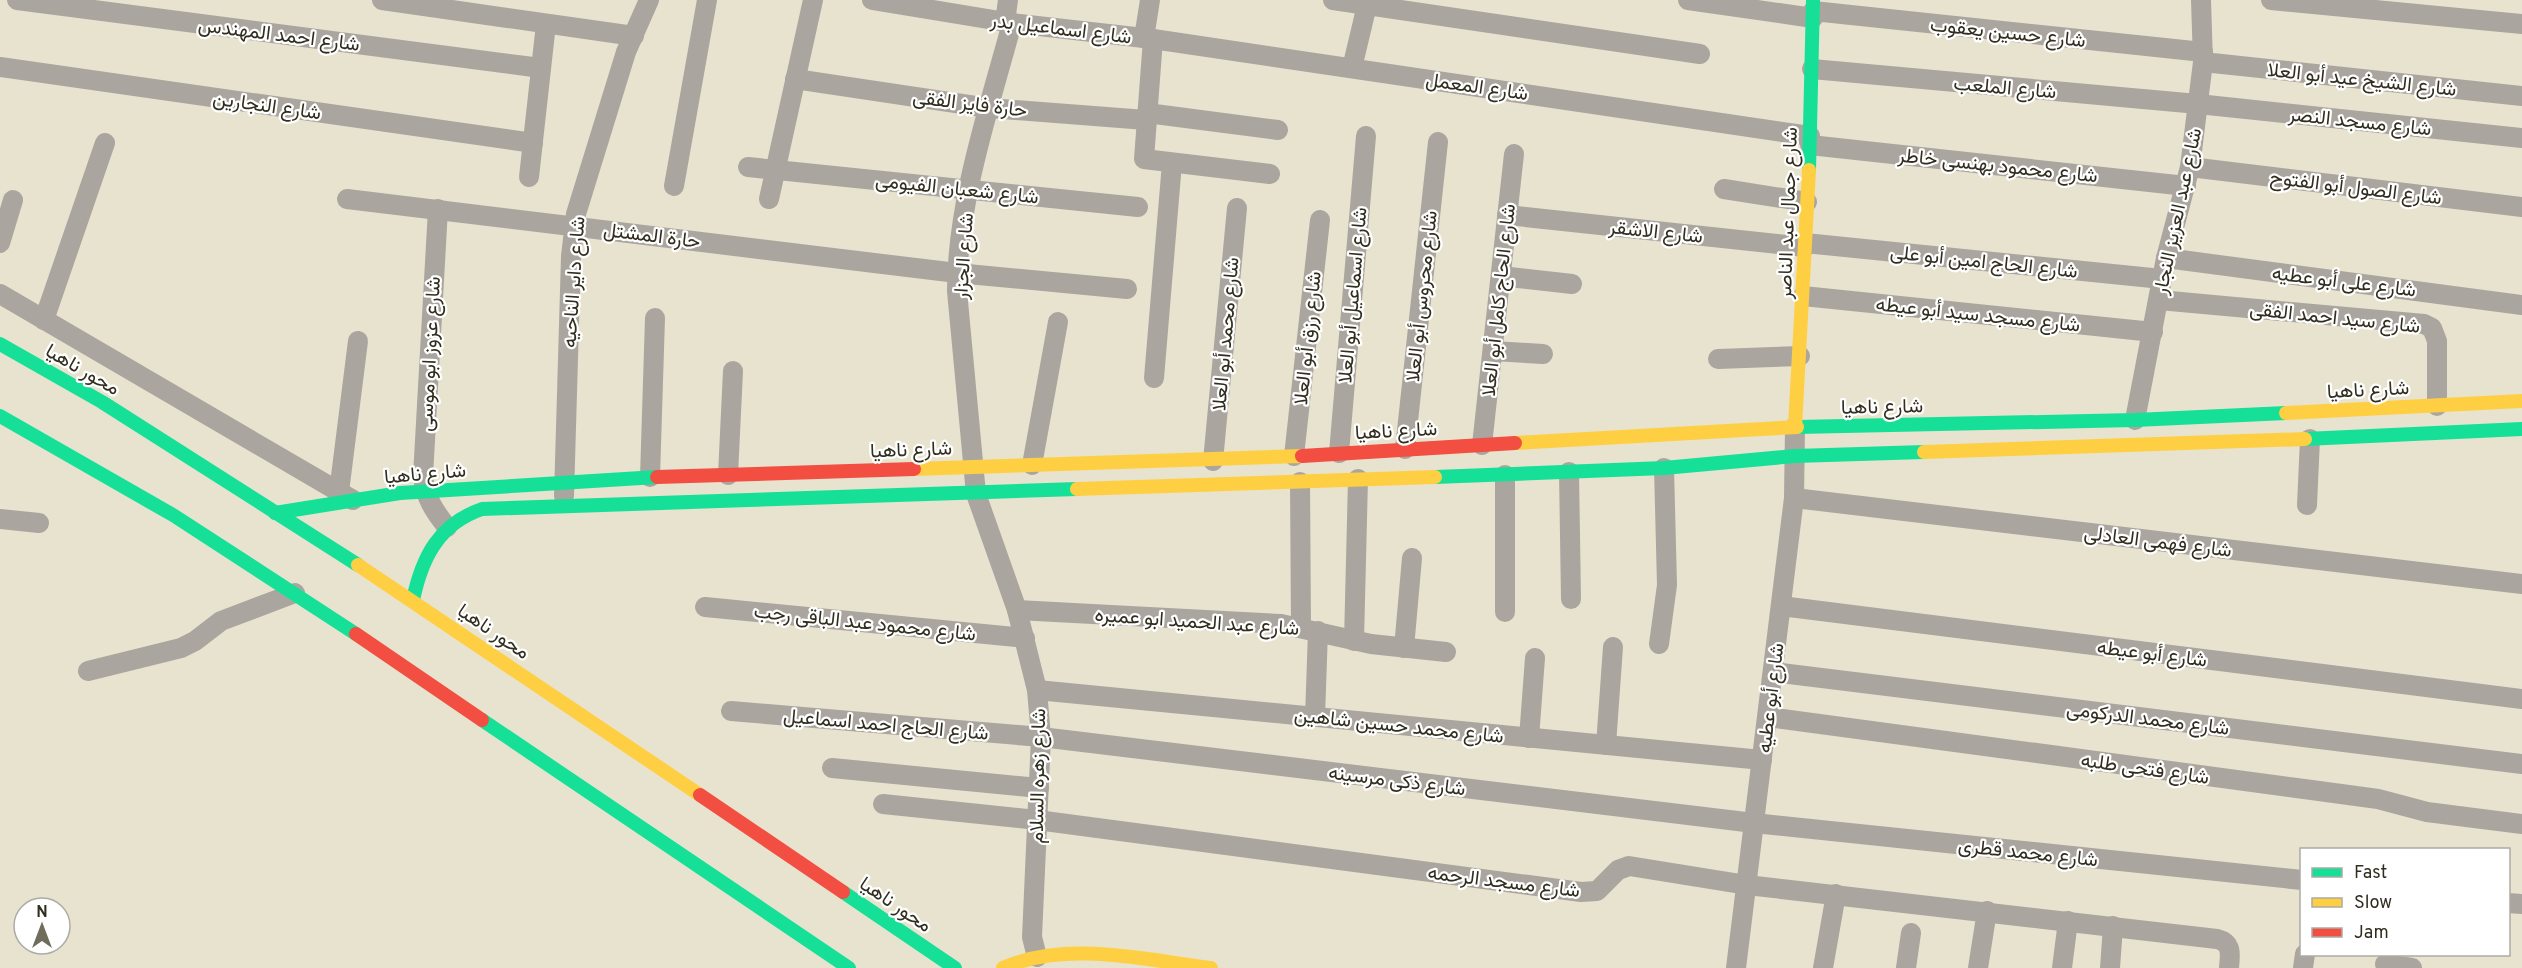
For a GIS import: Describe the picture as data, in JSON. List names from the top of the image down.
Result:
{
  "streets": {
    "main road": ["شارع جمال عبد الناصر", "محور ناهيا", "شارع ناهيا"],
    "street": [
      "شارع اسماعيل بدر",
      "شارع حسين يعقوب",
      "شارع احمد المهندس",
      "شارع الشيخ عيد أبو العلا",
      "شارع المعمل",
      "شارع الملعب",
      "حارة فايز الفقى",
      "شارع النجارين",
      "شارع مسجد النصر",
      "شارع محمود بهنسى خاطر",
      "شارع الصول أبو الفتوح",
      "شارع شعبان الفيومى",
      "شارع عبد العزيز النجار",
      "شارع الاشقر",
      "حارة المشتل",
      "شارع الجزار",
      "شارع الحاج امين أبو على",
      "شارع على أبو عطيه",
      "شارع داير الناحيه",
      "شارع اسماعيل أبو العلا",
      "شارع محروس أبو العلا",
      "شارع الحاج كامل أبو العلا",
      "شارع مسجد سيد أبو عيطه",
      "شارع سيد احمد الفقى",
      "شارع محمد أبو العلا",
      "شارع رزق أبو العلا",
      "شارع عزوز ابو موسى",
      "شارع فهمى العادلى",
      "شارع عبد الحميد ابو عميره",
      "شارع محمود عبد الباقى رجب",
      "شارع أبو عيطه",
      "شارع أبو عطيه",
      "شارع محمد الدركومى",
      "شارع الحاج احمد اسماعيل",
      "شارع محمد حسين شاهين",
      "شارع فتحى طلبه",
      "شارع زهره السلام",
      "شارع ذكى مرسينه",
      "شارع محمد قطرى",
      "شارع مسجد الرحمه"
    ]
  },
  "crossings": [
    ["شارع اسماعيل بدر", "شارع المعمل"],
    ["شارع اسماعيل بدر", "شارع الجزار"],
    ["شارع حسين يعقوب", "شارع الشيخ عيد أبو العلا"],
    ["شارع حسين يعقوب", "شارع عبد العزيز النجار"],
    ["شارع حسين يعقوب", "شارع جمال عبد الناصر"],
    ["شارع الشيخ عيد أبو العلا", "شارع عبد العزيز النجار"],
    ["شارع المعمل", "شارع محمود بهنسى خاطر"],
    ["شارع المعمل", "شارع جمال عبد الناصر"],
    ["شارع الملعب", "شارع مسجد النصر"],
    ["شارع الملعب", "شارع عبد العزيز النجار"],
    ["شارع الملعب", "شارع جمال عبد الناصر"],
    ["حارة فايز الفقى", "شارع الجزار"],
    ["شارع مسجد النصر", "شارع عبد العزيز النجار"],
    ["شارع محمود بهنسى خاطر", "شارع الصول أبو الفتوح"],
    ["شارع محمود بهنسى خاطر", "شارع عبد العزيز النجار"],
    ["شارع محمود بهنسى خاطر", "شارع جمال عبد الناصر"],
    ["شارع الصول أبو الفتوح", "شارع عبد العزيز النجار"],
    ["شارع شعبان الفيومى", "شارع الجزار"],
    ["شارع عبد العزيز النجار", "شارع الحاج امين أبو على"],
    ["شارع عبد العزيز النجار", "شارع على أبو عطيه"],
    ["شارع عبد العزيز النجار", "شارع مسجد سيد أبو عيطه"],
    ["شارع عبد العزيز النجار", "شارع سيد احمد الفقى"],
    ["شارع عبد العزيز النجار", "شارع ناهيا"],
    ["شارع جمال عبد الناصر", "شارع الاشقر"],
    ["شارع جمال عبد الناصر", "شارع الحاج امين أبو على"],
    ["شارع جمال عبد الناصر", "شارع مسجد سيد أبو عيطه"],
    ["شارع جمال عبد الناصر", "شارع ناهيا"],
    ["شارع جمال عبد الناصر", "شارع أبو عطيه"],
    ["شارع الاشقر", "شارع الحاج امين أبو على"],
    ["شارع الاشقر", "شارع الحاج كامل أبو العلا"],
    ["حارة المشتل", "شارع الجزار"],
    ["حارة المشتل", "شارع داير الناحيه"],
    ["حارة المشتل", "شارع عزوز ابو موسى"],
    ["شارع الجزار", "شارع ناهيا"],
    ["شارع الجزار", "شارع زهره السلام"],
    ["شارع داير الناحيه", "شارع ناهيا"],
    ["شارع اسماعيل أبو العلا", "شارع ناهيا"],
    ["شارع محروس أبو العلا", "شارع ناهيا"],
    ["شارع الحاج كامل أبو العلا", "شارع ناهيا"],
    ["شارع سيد احمد الفقى", "شارع ناهيا"],
    ["شارع محمد أبو العلا", "شارع ناهيا"],
    ["شارع رزق أبو العلا", "شارع ناهيا"],
    ["شارع عزوز ابو موسى", "شارع ناهيا"],
    ["محور ناهيا", "شارع ناهيا"],
    ["شارع ناهيا", "شارع أبو عطيه"],
    ["شارع فهمى العادلى", "شارع أبو عطيه"],
    ["شارع عبد الحميد ابو عميره", "شارع زهره السلام"],
    ["شارع محمود عبد الباقى رجب", "شارع زهره السلام"],
    ["شارع أبو عيطه", "شارع أبو عطيه"],
    ["شارع أبو عطيه", "شارع محمد الدركومى"],
    ["شارع أبو عطيه", "شارع محمد حسين شاهين"],
    ["شارع أبو عطيه", "شارع فتحى طلبه"],
    ["شارع أبو عطيه", "شارع ذكى مرسينه"],
    ["شارع أبو عطيه", "شارع محمد قطرى"],
    ["شارع أبو عطيه", "شارع مسجد الرحمه"],
    ["شارع الحاج احمد اسماعيل", "شارع زهره السلام"],
    ["شارع الحاج احمد اسماعيل", "شارع ذكى مرسينه"],
    ["شارع محمد حسين شاهين", "شارع زهره السلام"],
    ["شارع زهره السلام", "شارع ذكى مرسينه"],
    ["شارع زهره السلام", "شارع مسجد الرحمه"],
    ["شارع ذكى مرسينه", "شارع محمد قطرى"]
  ],
  "legend": ["Fast", "Slow", "Jam"],
  "north": "top"
}
